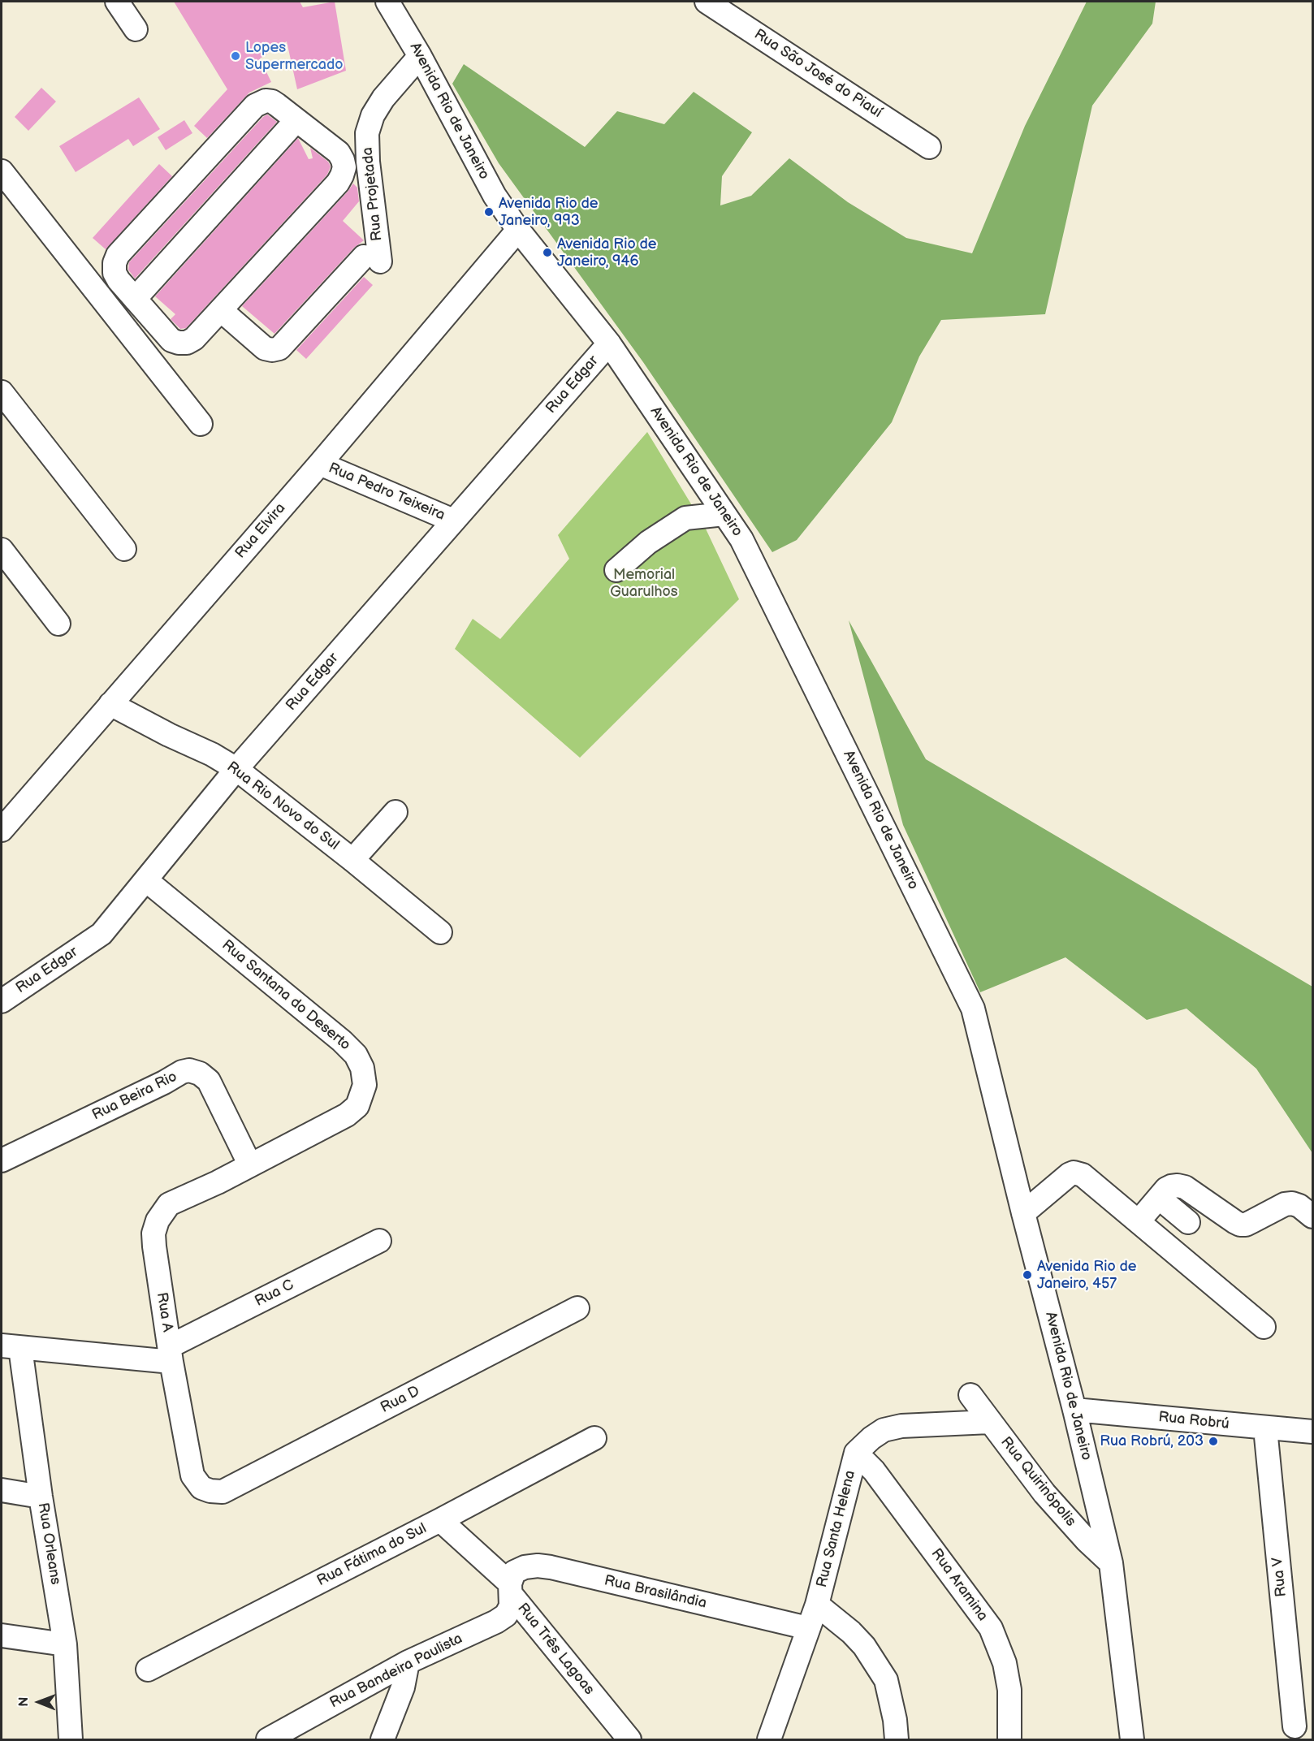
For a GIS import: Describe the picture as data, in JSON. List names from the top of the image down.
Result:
{
  "streets": {
    "street": [
      "Rua São José do Piauí",
      "Avenida Rio de Janeiro",
      "Rua Projetada",
      "Rua Edgar",
      "Rua Pedro Teixeira",
      "Rua Elvira",
      "Rua Rio Novo do Sul",
      "Rua Santana do Deserto",
      "Rua Beira Rio",
      "Rua C",
      "Rua A",
      "Rua D",
      "Rua Robrú",
      "Rua Quirinópolis",
      "Rua Santa Helena",
      "Rua Orleans",
      "Rua Fátima do Sul",
      "Rua V",
      "Rua Aramina",
      "Rua Brasilândia",
      "Rua Três Lagoas",
      "Rua Bandeira Paulista"
    ]
  },
  "crossings": [
    ["Avenida Rio de Janeiro", "Rua Projetada"],
    ["Avenida Rio de Janeiro", "Rua Edgar"],
    ["Avenida Rio de Janeiro", "Rua Elvira"],
    ["Avenida Rio de Janeiro", "Rua Robrú"],
    ["Avenida Rio de Janeiro", "Rua Quirinópolis"],
    ["Rua Edgar", "Rua Pedro Teixeira"],
    ["Rua Edgar", "Rua Rio Novo do Sul"],
    ["Rua Edgar", "Rua Santana do Deserto"],
    ["Rua Pedro Teixeira", "Rua Elvira"],
    ["Rua Elvira", "Rua Rio Novo do Sul"],
    ["Rua Santana do Deserto", "Rua Beira Rio"],
    ["Rua Santana do Deserto", "Rua A"],
    ["Rua Beira Rio", "Rua A"],
    ["Rua C", "Rua A"],
    ["Rua A", "Rua D"],
    ["Rua Robrú", "Rua V"],
    ["Rua Quirinópolis", "Rua Santa Helena"],
    ["Rua Santa Helena", "Rua Aramina"],
    ["Rua Santa Helena", "Rua Brasilândia"],
    ["Rua Fátima do Sul", "Rua Três Lagoas"],
    ["Rua Brasilândia", "Rua Três Lagoas"],
    ["Rua Brasilândia", "Rua Bandeira Paulista"],
    ["Rua Três Lagoas", "Rua Bandeira Paulista"]
  ],
  "parks": ["Memorial Guarulhos"],
  "places": [
    "Lopes Supermercado",
    "Avenida Rio de Janeiro, 993",
    "Avenida Rio de Janeiro, 946",
    "Avenida Rio de Janeiro, 457",
    "Rua Robrú, 203"
  ],
  "north": "left"
}
